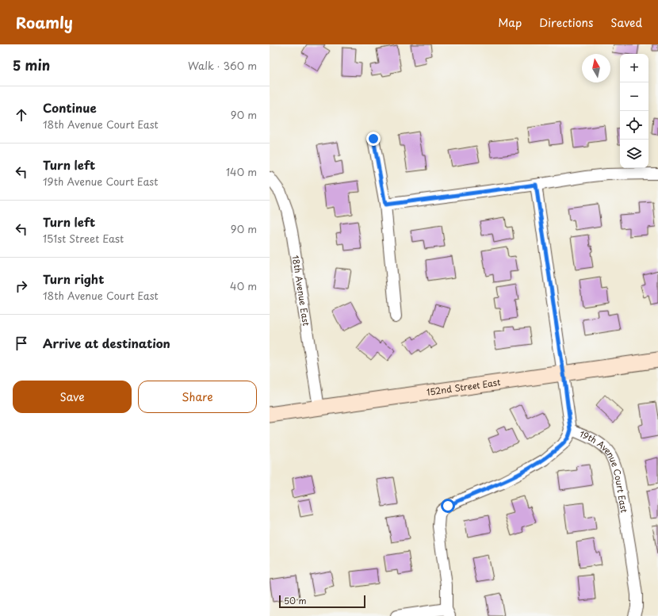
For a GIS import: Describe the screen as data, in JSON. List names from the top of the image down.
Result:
{
  "streets": {
    "main road": ["152nd Street East"],
    "street": ["18th Avenue East", "19th Avenue Court East"]
  },
  "crossings": [
    ["18th Avenue East", "152nd Street East"],
    ["152nd Street East", "19th Avenue Court East"]
  ],
  "scale_bar": "50 m",
  "north": "top",
  "page": {
    "header": "Roamly",
    "nav": ["Map", "Directions", "Saved"],
    "heading": ["5 min", "Walk · 360 m"],
    "map_buttons": ["+", "−"],
    "list": [
      ["Continue", "18th Avenue Court East", "90 m"],
      ["Turn left", "19th Avenue Court East", "140 m"],
      ["Turn left", "151st Street East", "90 m"],
      ["Turn right", "18th Avenue Court East", "40 m"],
      "Arrive at destination"
    ],
    "buttons": ["Save", "Share"],
    "scale": "50 m"
  }
}
